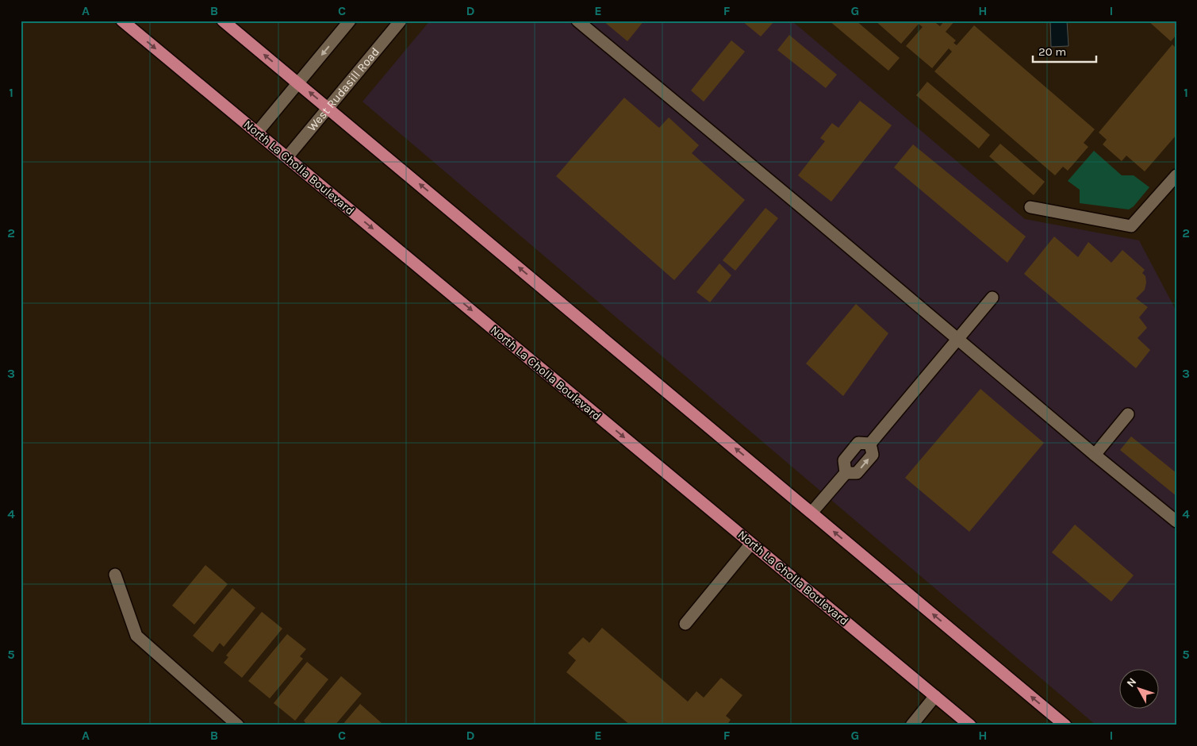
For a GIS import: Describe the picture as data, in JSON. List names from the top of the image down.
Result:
{
  "streets": {
    "main road": ["North La Cholla Boulevard"],
    "street": ["West Rudasill Road"]
  },
  "crossings": [
    ["West Rudasill Road", "North La Cholla Boulevard"]
  ],
  "scale_bar": "20 m",
  "north": "top left",
  "grid": {
    "columns": [
      "A",
      "B",
      "C",
      "D",
      "E",
      "F",
      "G",
      "H",
      "I"
    ],
    "rows": [
      "1",
      "2",
      "3",
      "4",
      "5"
    ]
  }
}
